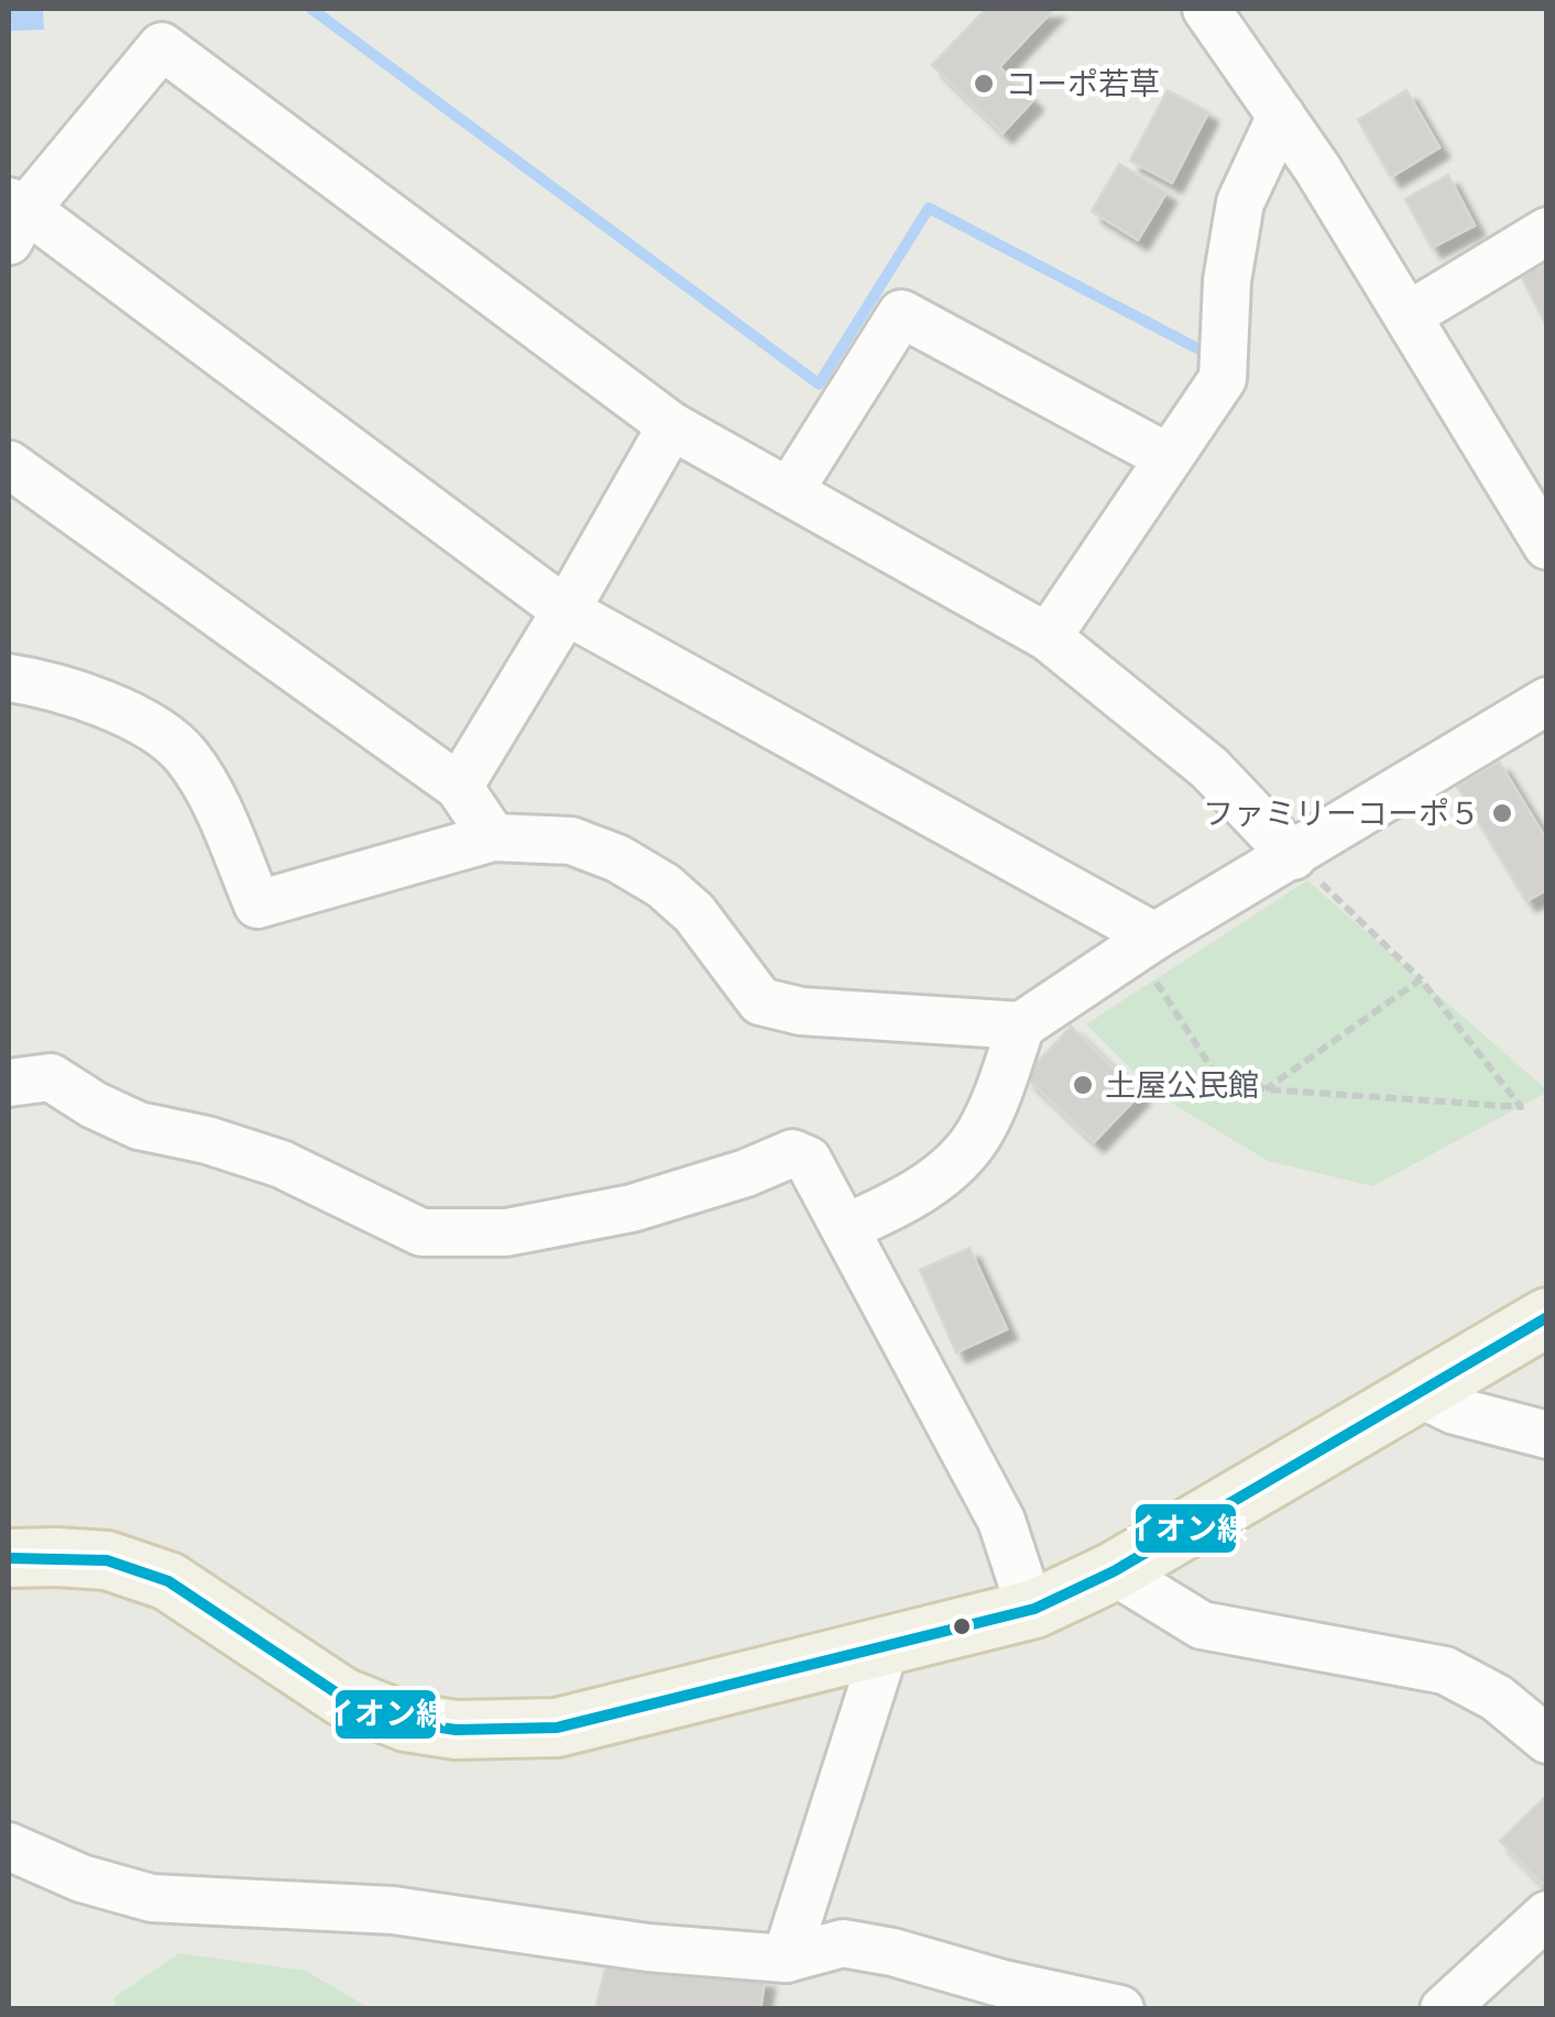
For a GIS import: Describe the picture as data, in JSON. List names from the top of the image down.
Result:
{
  "places": ["コーポ若草", "ファミリーコーポ５", "土屋公民館"],
  "lines": ["transit line イオン線"]
}
